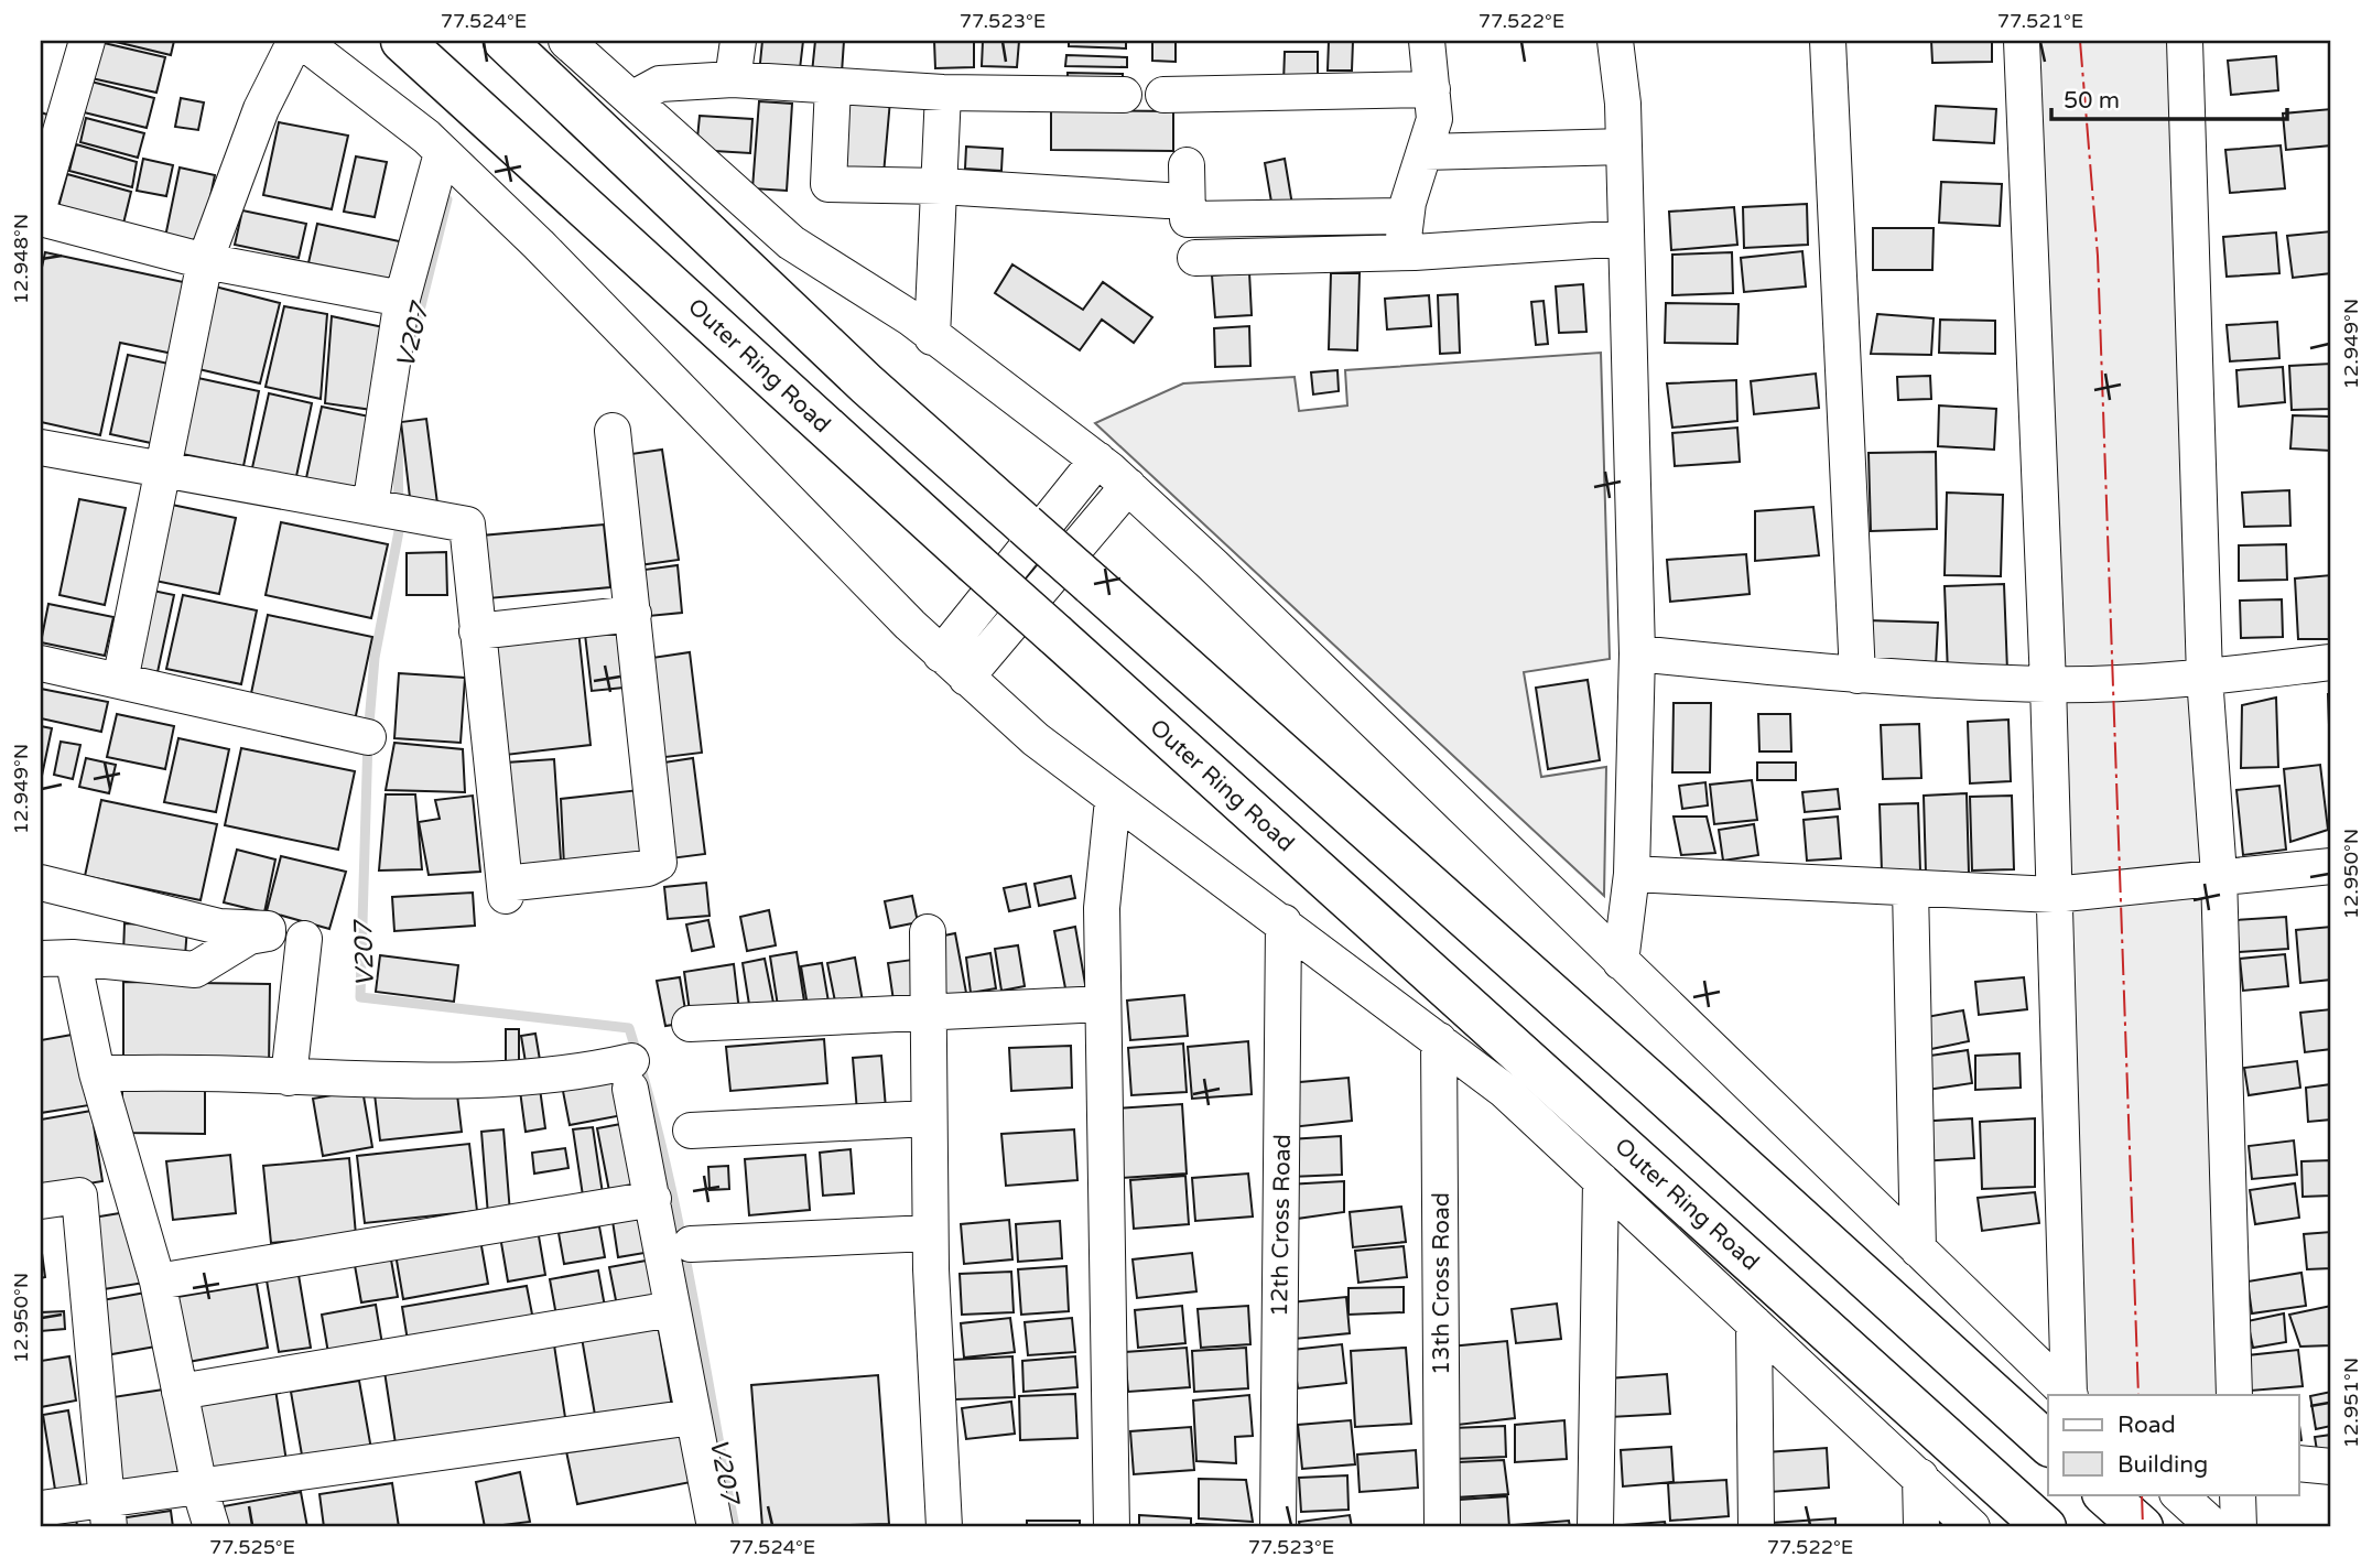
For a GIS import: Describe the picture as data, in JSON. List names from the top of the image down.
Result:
{
  "streets": {
    "highway": ["Outer Ring Road"],
    "street": ["12th Cross Road", "13th Cross Road"]
  },
  "water": ["V207"],
  "legend": ["Road", "Building"],
  "scale_bar": "50 m",
  "coordinates": [
    "77.524°E",
    "77.523°E",
    "77.522°E",
    "77.521°E",
    "12.948°N",
    "12.949°N",
    "12.950°N",
    "12.951°N",
    "77.525°E"
  ]
}
